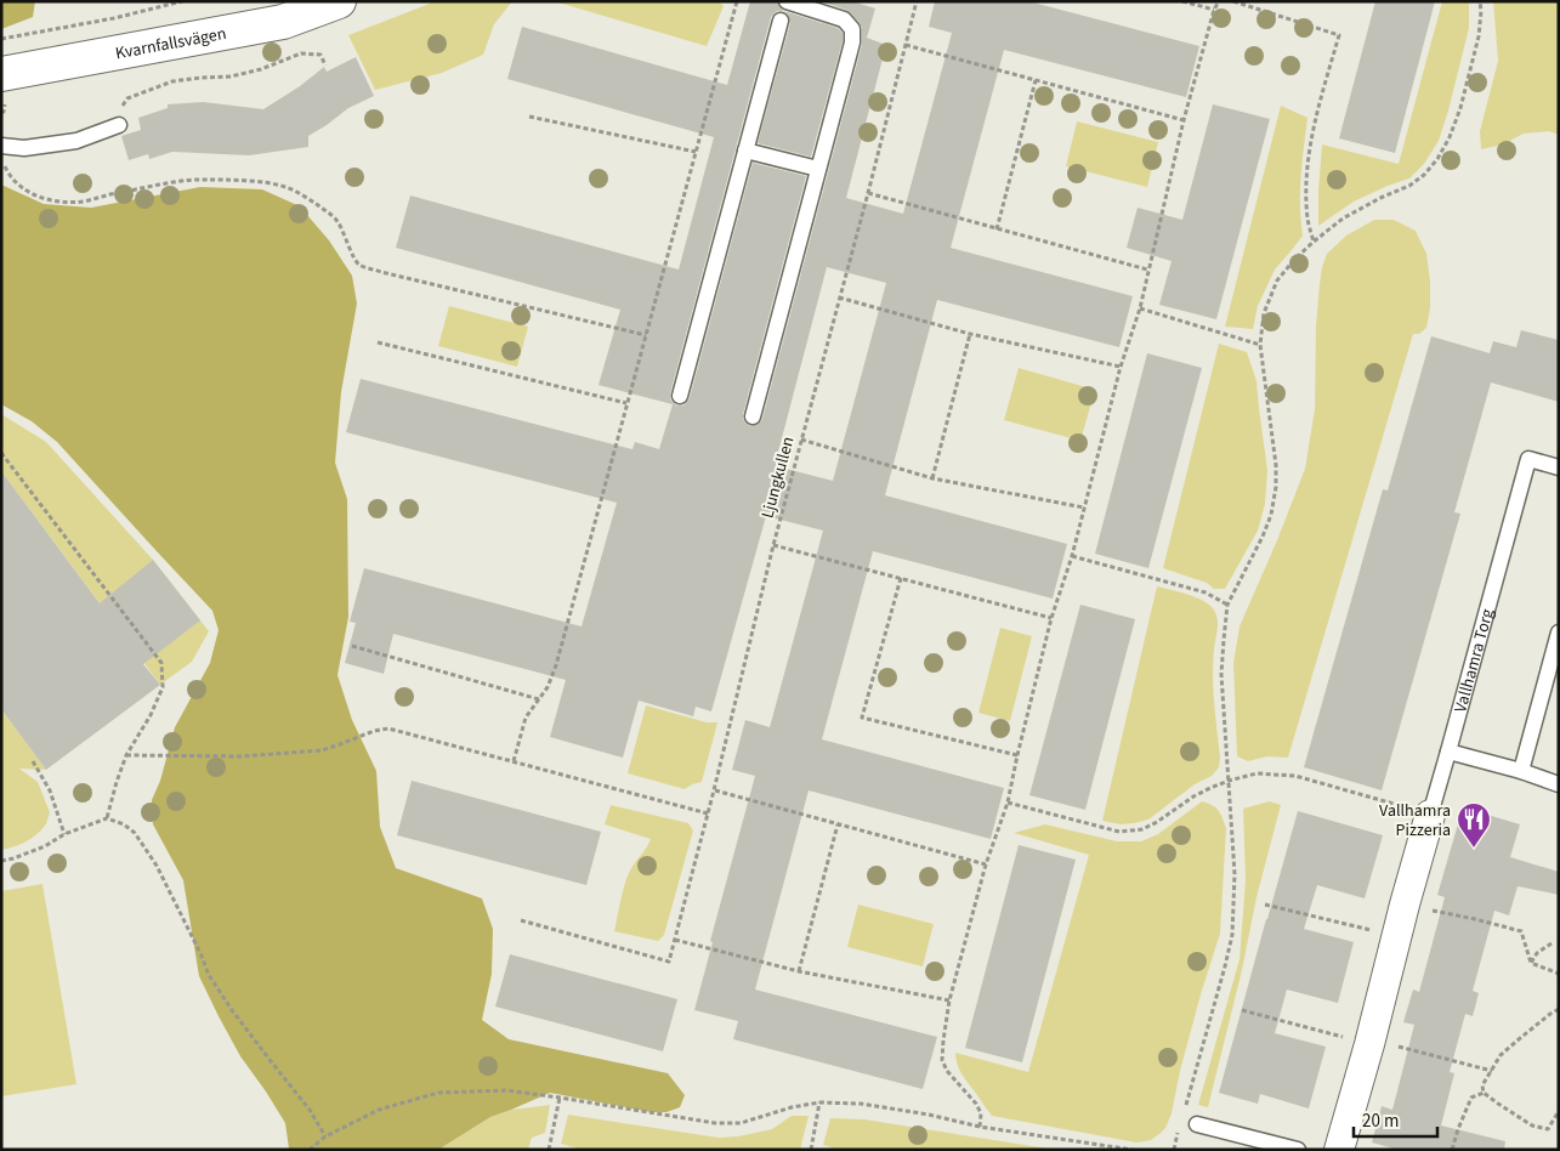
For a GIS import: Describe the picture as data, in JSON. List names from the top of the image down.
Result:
{
  "streets": {
    "street": ["Kvarnfallsvägen"],
    "lane": ["Vallhamra Torg"],
    "path": ["Ljungkullen"]
  },
  "places": {
    "restaurant": ["Vallhamra Pizzeria"]
  },
  "scale_bar": "20 m"
}
